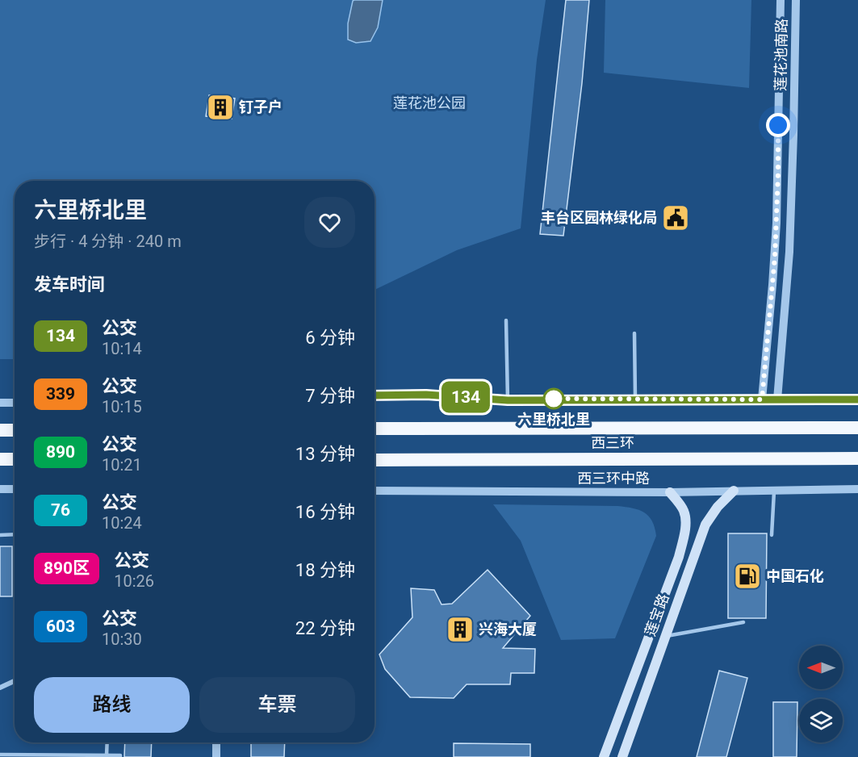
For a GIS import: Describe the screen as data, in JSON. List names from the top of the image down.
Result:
{
  "streets": {
    "highway": ["西三环"],
    "main road": ["莲宝路"],
    "street": ["莲花池南路", "西三环中路"]
  },
  "crossings": [
    ["西三环中路", "莲宝路"]
  ],
  "parks": ["莲花池公园"],
  "places": {
    "building": ["钉子户", "兴海大厦"],
    "public building": ["丰台区园林绿化局"],
    "other": ["六里桥北里"],
    "fuel station": ["中国石化"]
  },
  "lines": ["bus line 134"],
  "north": "left",
  "page": {
    "on_map": "134",
    "heading": [
      ["六里桥北里", "步行 · 4 分钟 · 240 m"],
      "发车时间"
    ],
    "list": [
      {
        "mark": "134",
        "name": "公交",
        "note": "10:14",
        "value": "6 分钟"
      },
      {
        "mark": "339",
        "name": "公交",
        "note": "10:15",
        "value": "7 分钟"
      },
      {
        "mark": "890",
        "name": "公交",
        "note": "10:21",
        "value": "13 分钟"
      },
      {
        "mark": "76",
        "name": "公交",
        "note": "10:24",
        "value": "16 分钟"
      },
      {
        "mark": "890区",
        "name": "公交",
        "note": "10:26",
        "value": "18 分钟"
      },
      {
        "mark": "603",
        "name": "公交",
        "note": "10:30",
        "value": "22 分钟"
      }
    ],
    "buttons": ["路线", "车票"]
  }
}
